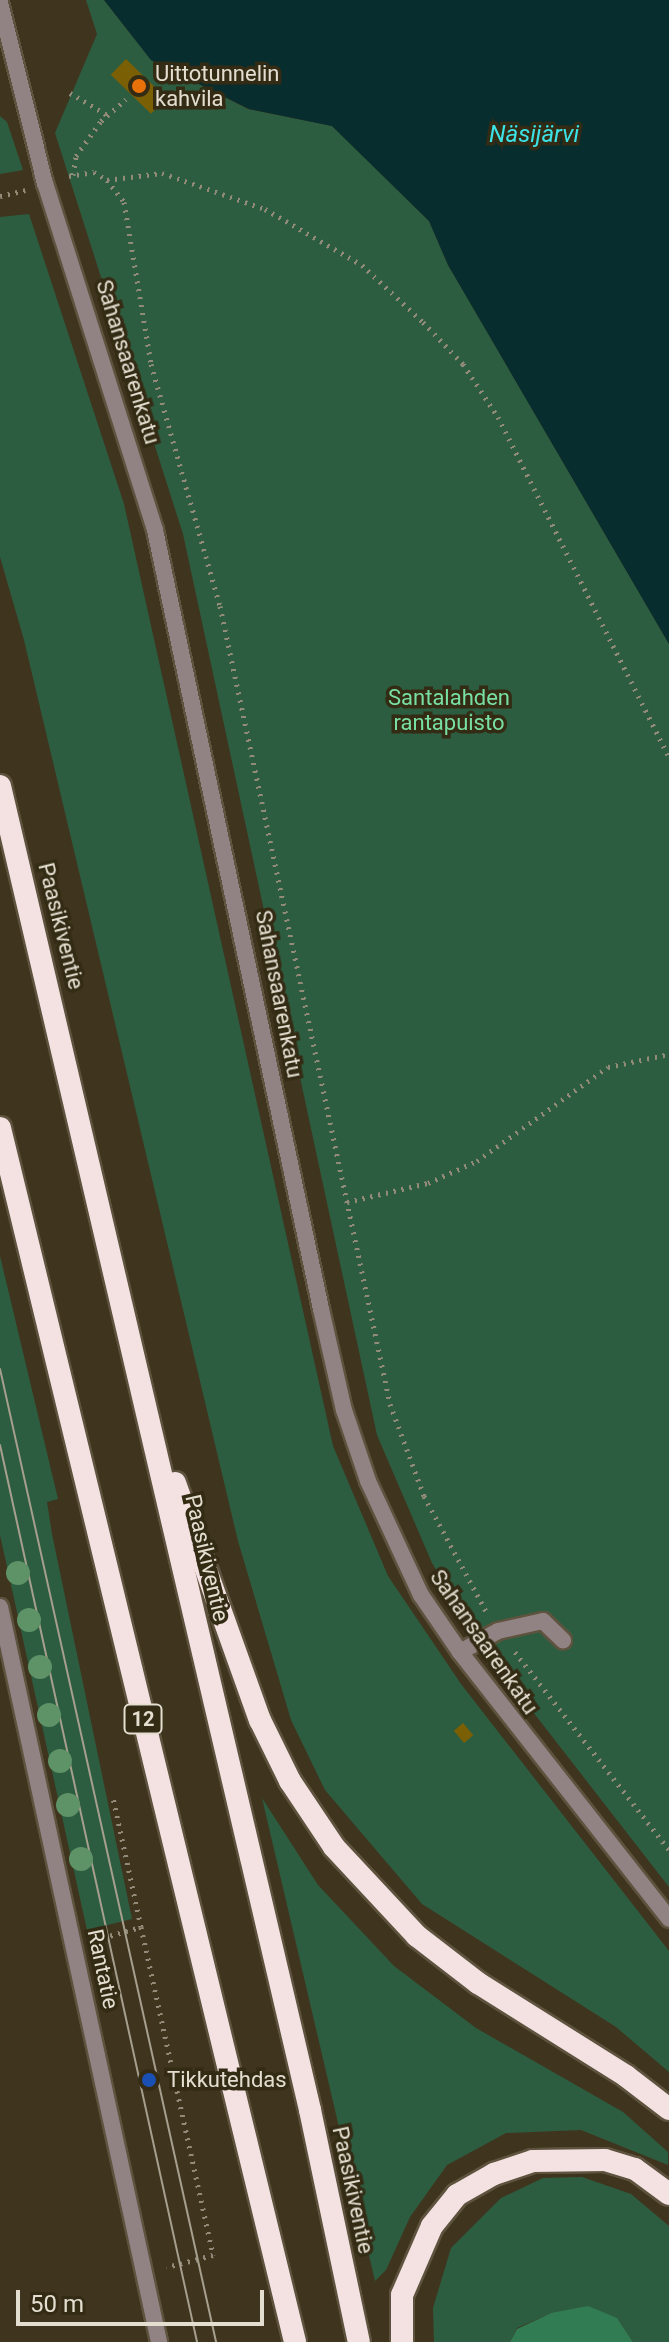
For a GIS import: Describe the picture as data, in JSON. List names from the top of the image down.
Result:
{
  "streets": {
    "highway": ["Paasikiventie", "12"],
    "street": ["Sahansaarenkatu", "Rantatie"]
  },
  "water": ["Näsijärvi"],
  "parks": ["Santalahden rantapuisto"],
  "places": ["Uittotunnelin kahvila", "Tikkutehdas"],
  "scale_bar": "50 m"
}
